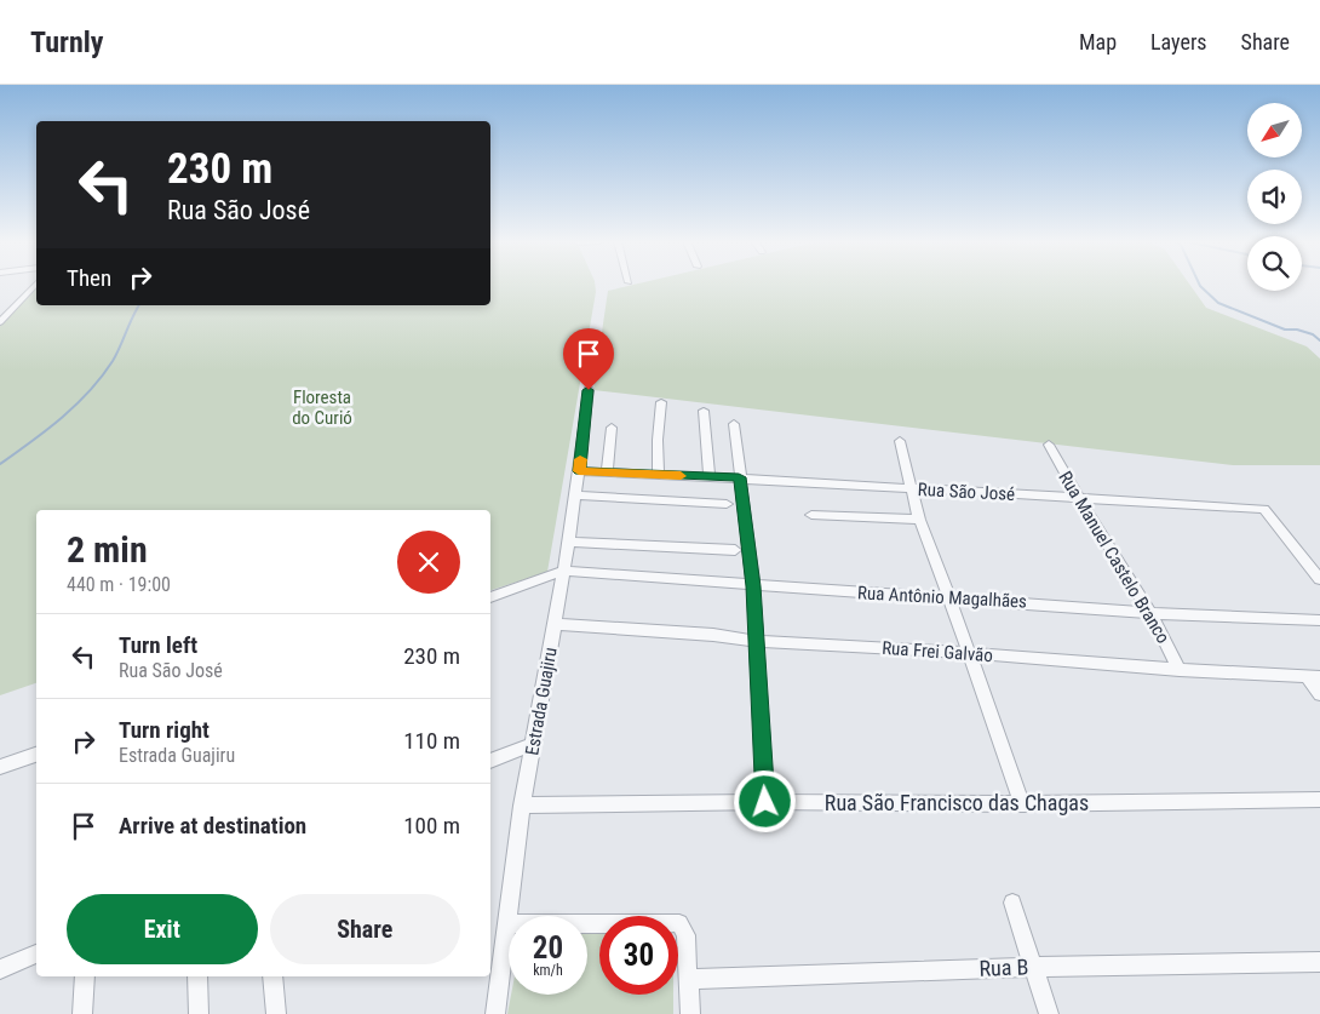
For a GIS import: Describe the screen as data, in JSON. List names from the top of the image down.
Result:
{
  "streets": {
    "street": [
      "Rua São José",
      "Rua Manuel Castelo Branco",
      "Rua Antônio Magalhães",
      "Rua Frei Galvão",
      "Estrada Guajiru",
      "Rua São Francisco das Chagas",
      "Rua B"
    ]
  },
  "crossings": [
    ["Rua São José", "Rua Manuel Castelo Branco"],
    ["Rua São José", "Estrada Guajiru"],
    ["Rua Manuel Castelo Branco", "Rua Antônio Magalhães"],
    ["Rua Manuel Castelo Branco", "Rua Frei Galvão"],
    ["Rua Antônio Magalhães", "Estrada Guajiru"],
    ["Rua Frei Galvão", "Estrada Guajiru"],
    ["Estrada Guajiru", "Rua São Francisco das Chagas"]
  ],
  "parks": ["Floresta do Curió"],
  "north": "bottom left",
  "page": {
    "header": "Turnly",
    "nav": ["Map", "Layers", "Share"],
    "turn": ["230 m", "Rua São José"],
    "then": "Then",
    "heading": ["2 min", "440 m · 19:00"],
    "list": [
      {
        "name": "Turn left",
        "note": "Rua São José",
        "value": "230 m"
      },
      {
        "name": "Turn right",
        "note": "Estrada Guajiru",
        "value": "110 m"
      },
      {
        "name": "Arrive at destination",
        "value": "100 m"
      }
    ],
    "buttons": ["Exit", "Share"],
    "speed": "20 km/h",
    "limit": "30"
  }
}
